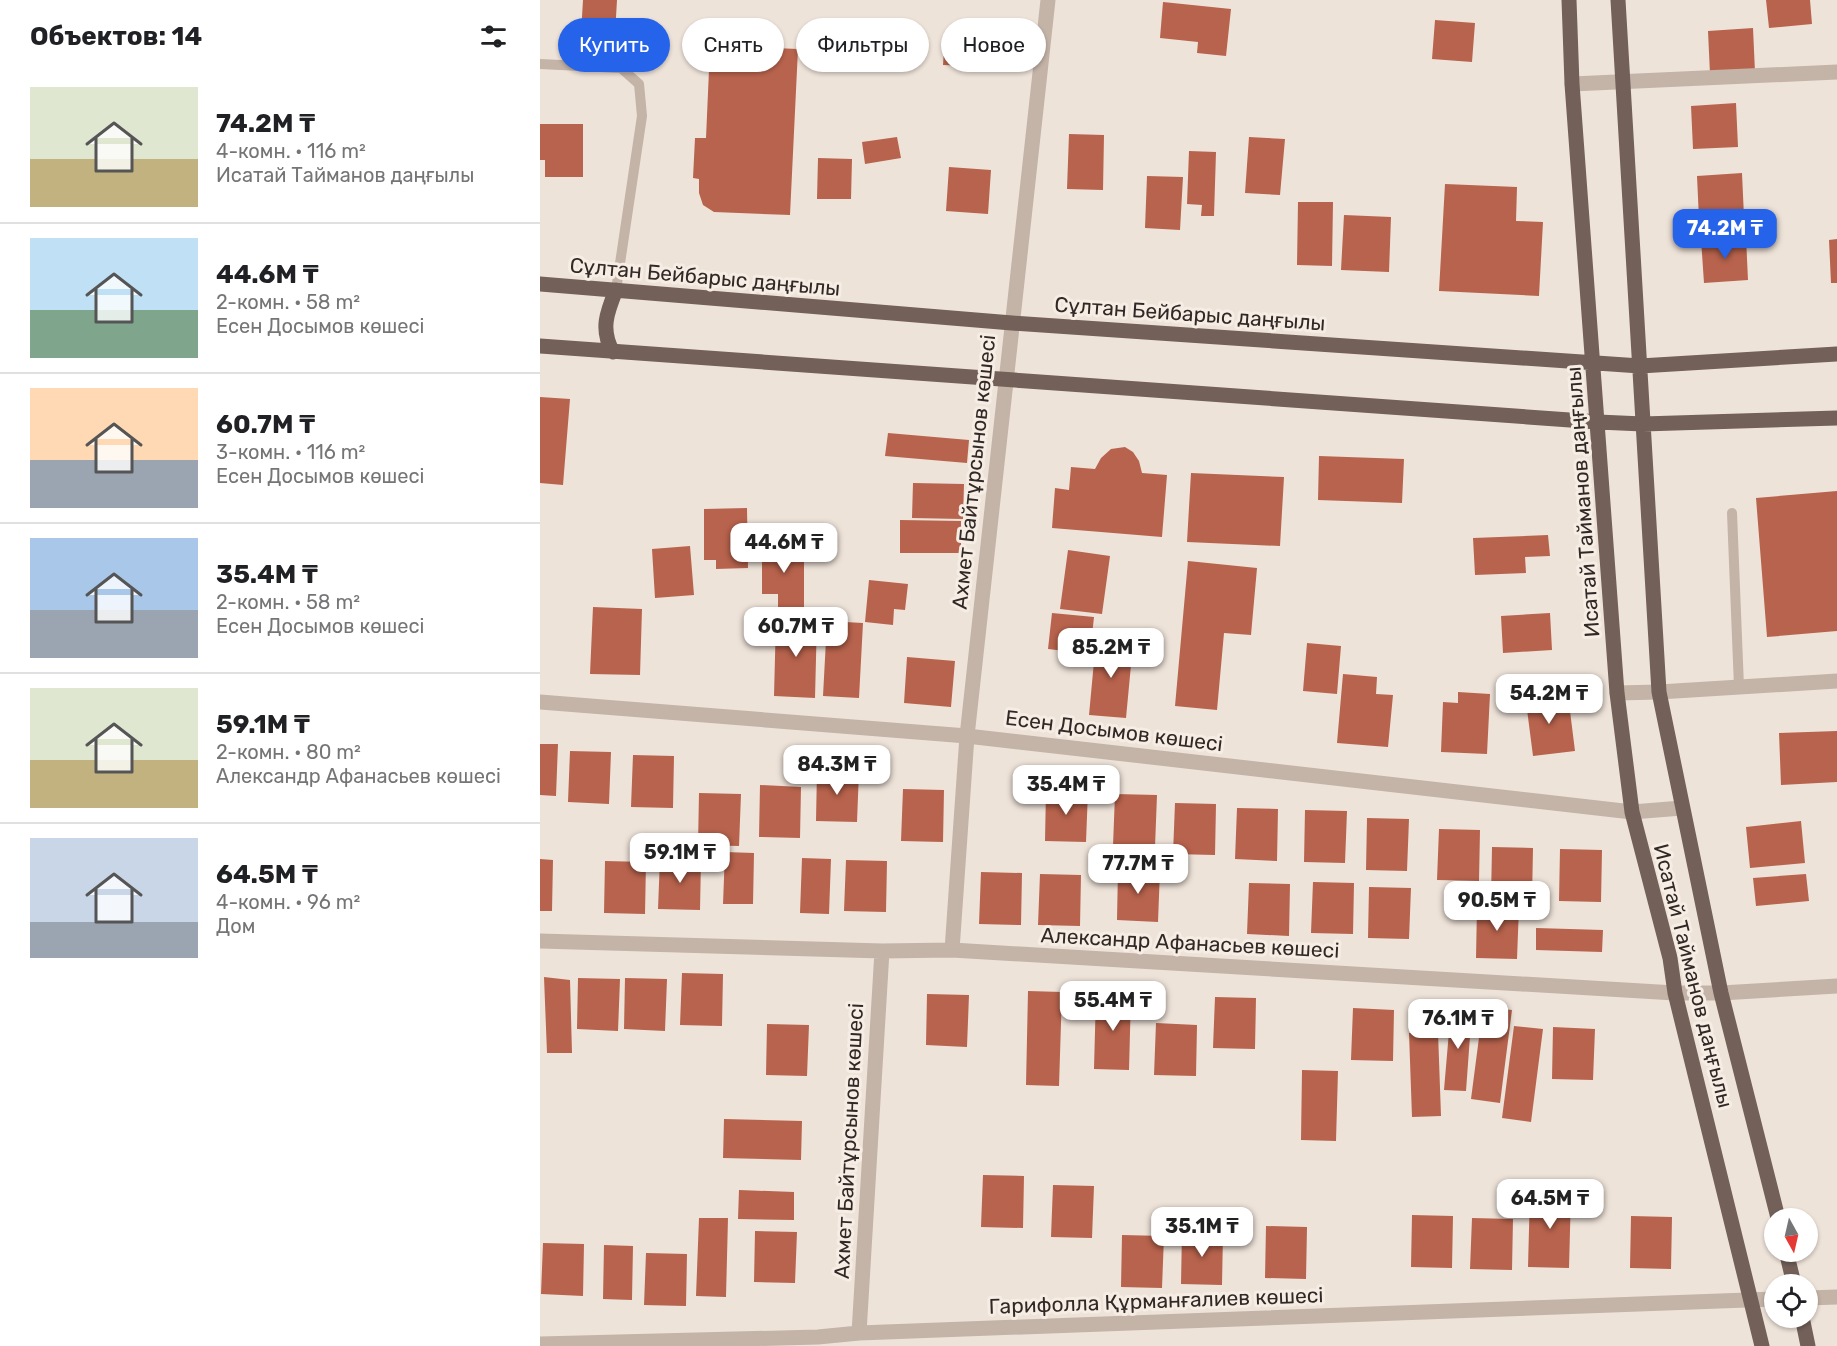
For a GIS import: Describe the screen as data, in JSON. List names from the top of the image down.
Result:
{
  "streets": {
    "main road": ["Сұлтан Бейбарыс даңғылы", "Исатай Тайманов даңғылы"],
    "street": [
      "Ахмет Байтұрсынов көшесі",
      "Есен Досымов көшесі",
      "Александр Афанасьев көшесі",
      "Гарифолла Құрманғалиев көшесі"
    ]
  },
  "crossings": [
    ["Сұлтан Бейбарыс даңғылы", "Ахмет Байтұрсынов көшесі"],
    ["Сұлтан Бейбарыс даңғылы", "Исатай Тайманов даңғылы"],
    ["Ахмет Байтұрсынов көшесі", "Есен Досымов көшесі"],
    ["Ахмет Байтұрсынов көшесі", "Александр Афанасьев көшесі"],
    ["Ахмет Байтұрсынов көшесі", "Гарифолла Құрманғалиев көшесі"],
    ["Исатай Тайманов даңғылы", "Есен Досымов көшесі"],
    ["Исатай Тайманов даңғылы", "Александр Афанасьев көшесі"],
    ["Исатай Тайманов даңғылы", "Гарифолла Құрманғалиев көшесі"]
  ],
  "north": "bottom",
  "page": {
    "heading": "Объектов: 14",
    "chip": [
      "Купить",
      "Снять",
      "Фильтры",
      "Новое"
    ],
    "list": [
      {
        "name": "74.2M ₸",
        "note": "4-комн. · 116 m² · Исатай Тайманов даңғылы"
      },
      {
        "name": "44.6M ₸",
        "note": "2-комн. · 58 m² · Есен Досымов көшесі"
      },
      {
        "name": "60.7M ₸",
        "note": "3-комн. · 116 m² · Есен Досымов көшесі"
      },
      {
        "name": "35.4M ₸",
        "note": "2-комн. · 58 m² · Есен Досымов көшесі"
      },
      {
        "name": "59.1M ₸",
        "note": "2-комн. · 80 m² · Александр Афанасьев көшесі"
      },
      {
        "name": "64.5M ₸",
        "note": "4-комн. · 96 m² · Дом"
      }
    ],
    "price": [
      "74.2M ₸",
      "44.6M ₸",
      "60.7M ₸",
      "85.2M ₸",
      "54.2M ₸",
      "84.3M ₸",
      "35.4M ₸",
      "59.1M ₸",
      "77.7M ₸",
      "90.5M ₸",
      "55.4M ₸",
      "76.1M ₸",
      "64.5M ₸",
      "35.1M ₸"
    ]
  }
}
